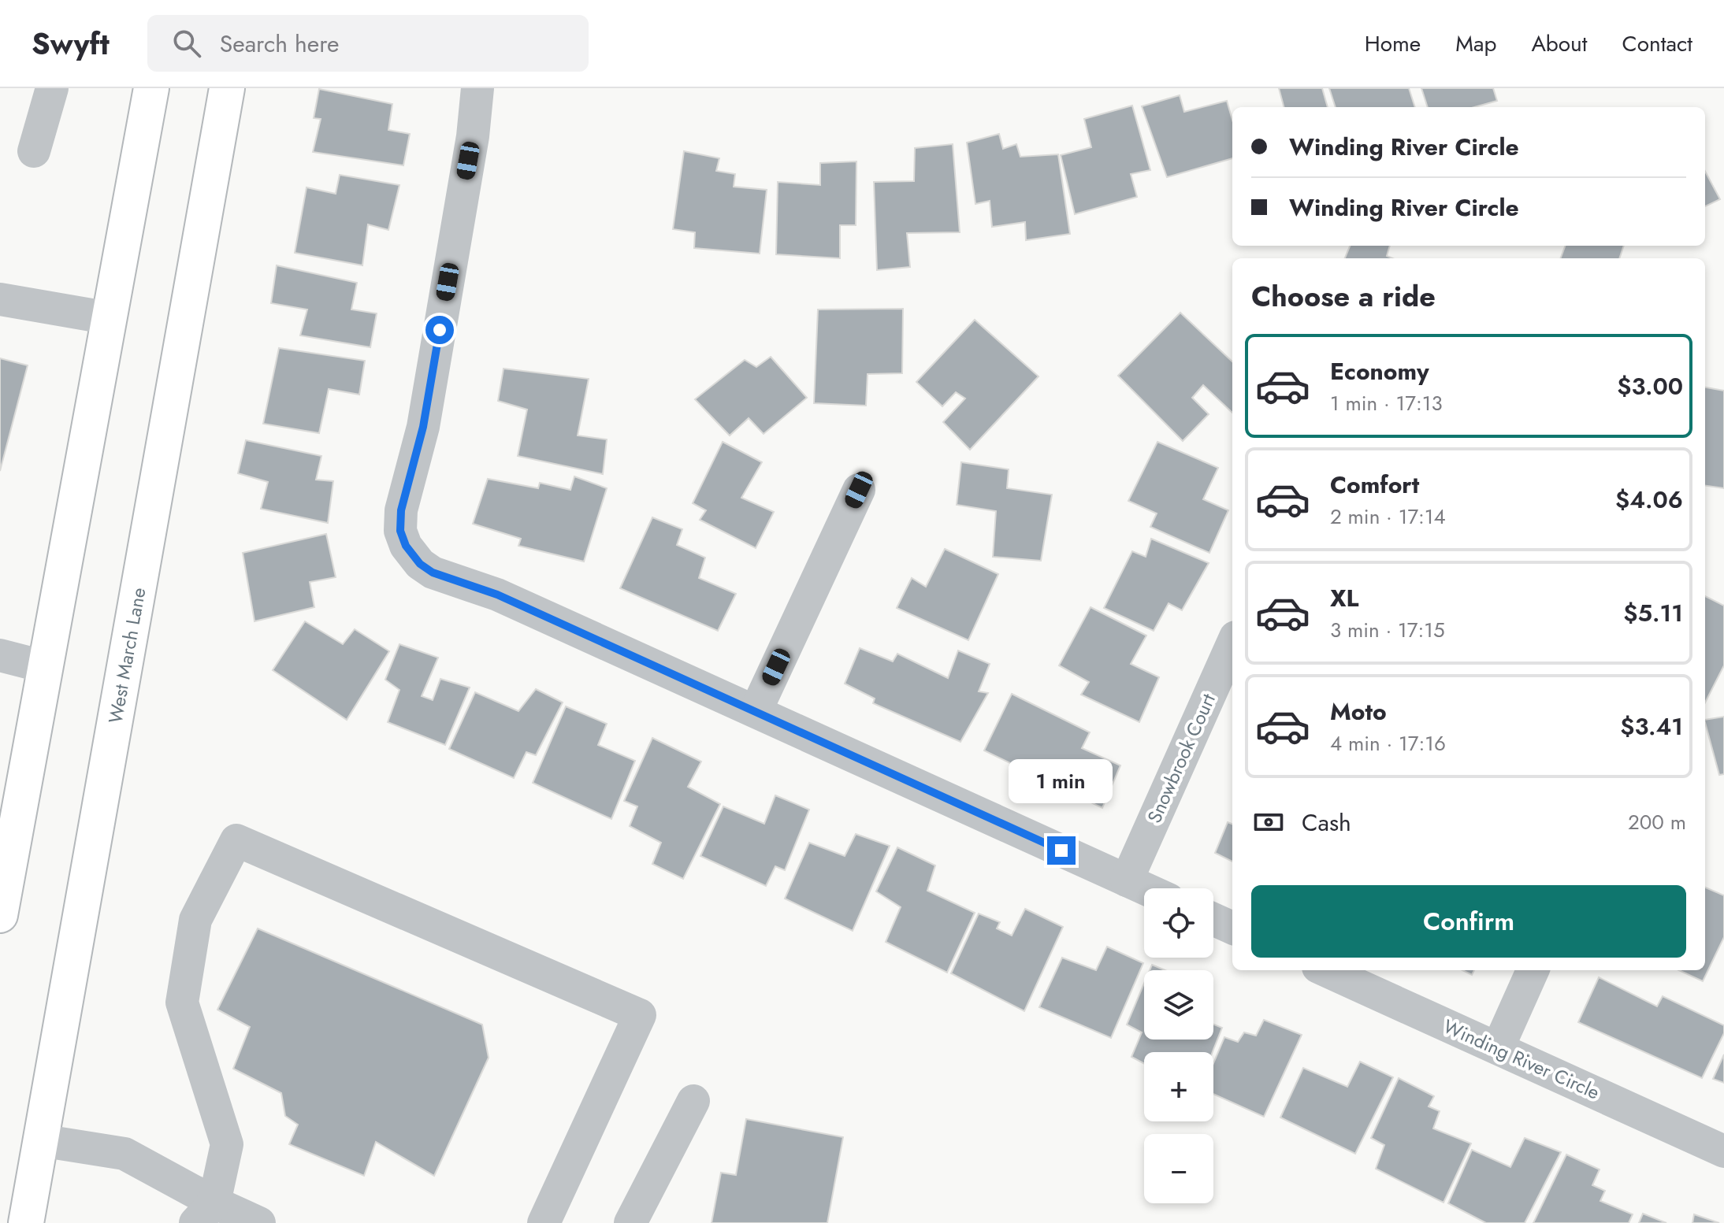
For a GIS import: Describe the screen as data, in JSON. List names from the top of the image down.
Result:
{
  "streets": {
    "main road": ["West March Lane"],
    "street": ["Snowbrook Court", "Winding River Circle"]
  },
  "page": {
    "header": "Swyft",
    "search": "Search here",
    "nav": [
      "Home",
      "Map",
      "About",
      "Contact"
    ],
    "banner": ["Winding River Circle", "Winding River Circle"],
    "heading": "Choose a ride",
    "list": [
      {
        "name": "Economy",
        "note": "1 min · 17:13",
        "value": "$3.00"
      },
      {
        "name": "Comfort",
        "note": "2 min · 17:14",
        "value": "$4.06"
      },
      {
        "name": "XL",
        "note": "3 min · 17:15",
        "value": "$5.11"
      },
      {
        "name": "Moto",
        "note": "4 min · 17:16",
        "value": "$3.41"
      }
    ],
    "bubble": "1 min",
    "pay": ["Cash", "200 m"],
    "buttons": "Confirm",
    "map_buttons": ["+", "−"]
  }
}
